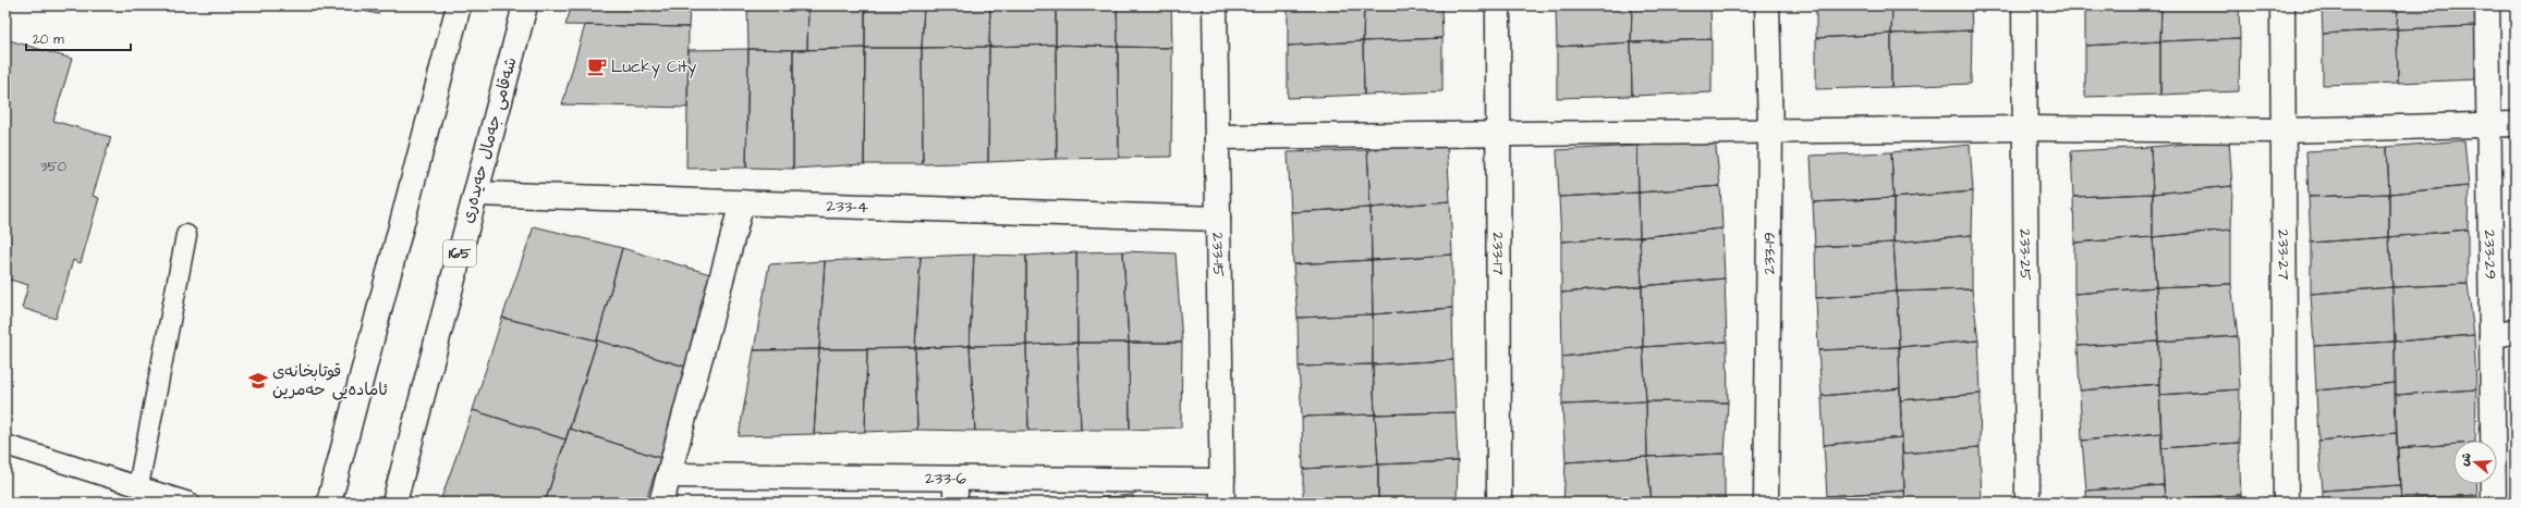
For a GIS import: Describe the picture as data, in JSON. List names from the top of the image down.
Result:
{
  "streets": {
    "street": [
      "شەقامی جەمال حەیدەری",
      "233-4",
      "165",
      "233-17",
      "233-19",
      "233-25",
      "233-27",
      "233-29",
      "233-15",
      "233-6"
    ]
  },
  "crossings": [
    ["شەقامی جەمال حەیدەری", "233-4"],
    ["233-4", "233-15"],
    ["233-15", "233-6"]
  ],
  "places": {
    "cafe": ["Lucky City"],
    "school or university": ["قوتابخانەی ئامادەیی حەمرین"]
  },
  "house_numbers": ["350"],
  "scale_bar": "20 m",
  "north": "left"
}
